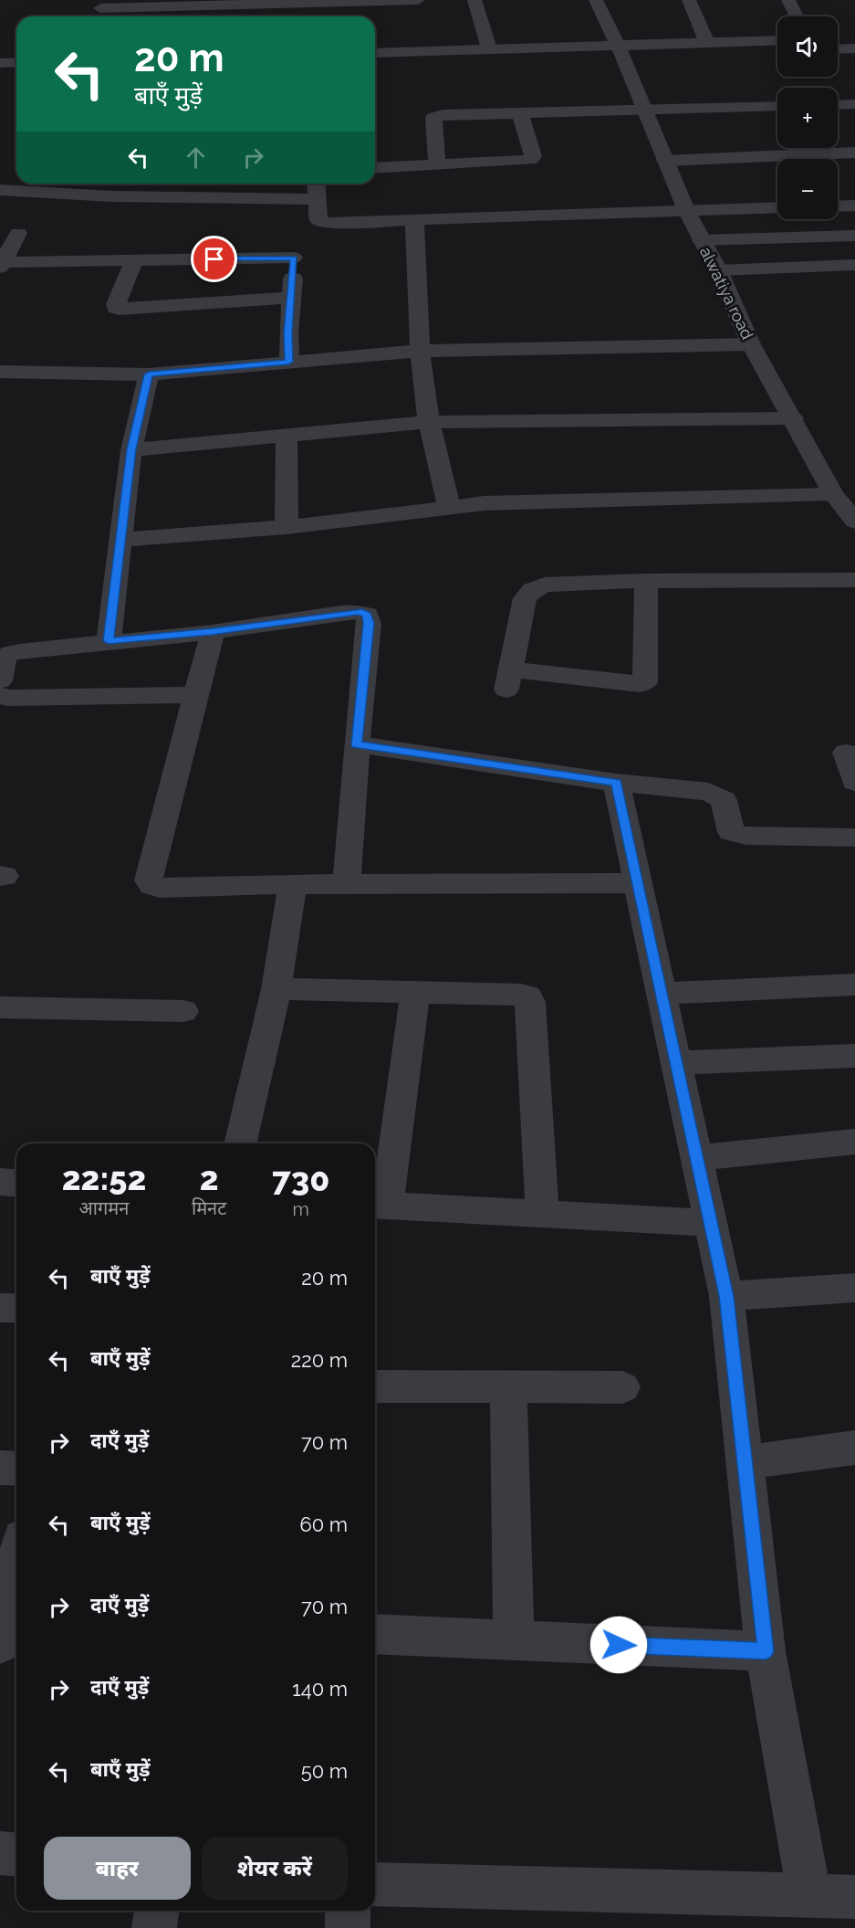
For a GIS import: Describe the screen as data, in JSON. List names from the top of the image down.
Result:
{
  "streets": {
    "street": ["alwatiya road"]
  },
  "page": {
    "map_buttons": ["+", "−"],
    "turn": ["20 m", "बाएँ मुड़ें"],
    "eta": [
      "22:52",
      "आगमन",
      "2",
      "मिनट",
      "730",
      "m"
    ],
    "list": [
      {
        "name": "बाएँ मुड़ें",
        "value": "20 m"
      },
      {
        "name": "बाएँ मुड़ें",
        "value": "220 m"
      },
      {
        "name": "दाएँ मुड़ें",
        "value": "70 m"
      },
      {
        "name": "बाएँ मुड़ें",
        "value": "60 m"
      },
      {
        "name": "दाएँ मुड़ें",
        "value": "70 m"
      },
      {
        "name": "दाएँ मुड़ें",
        "value": "140 m"
      },
      {
        "name": "बाएँ मुड़ें",
        "value": "50 m"
      }
    ],
    "buttons": ["बाहर", "शेयर करें"]
  }
}
